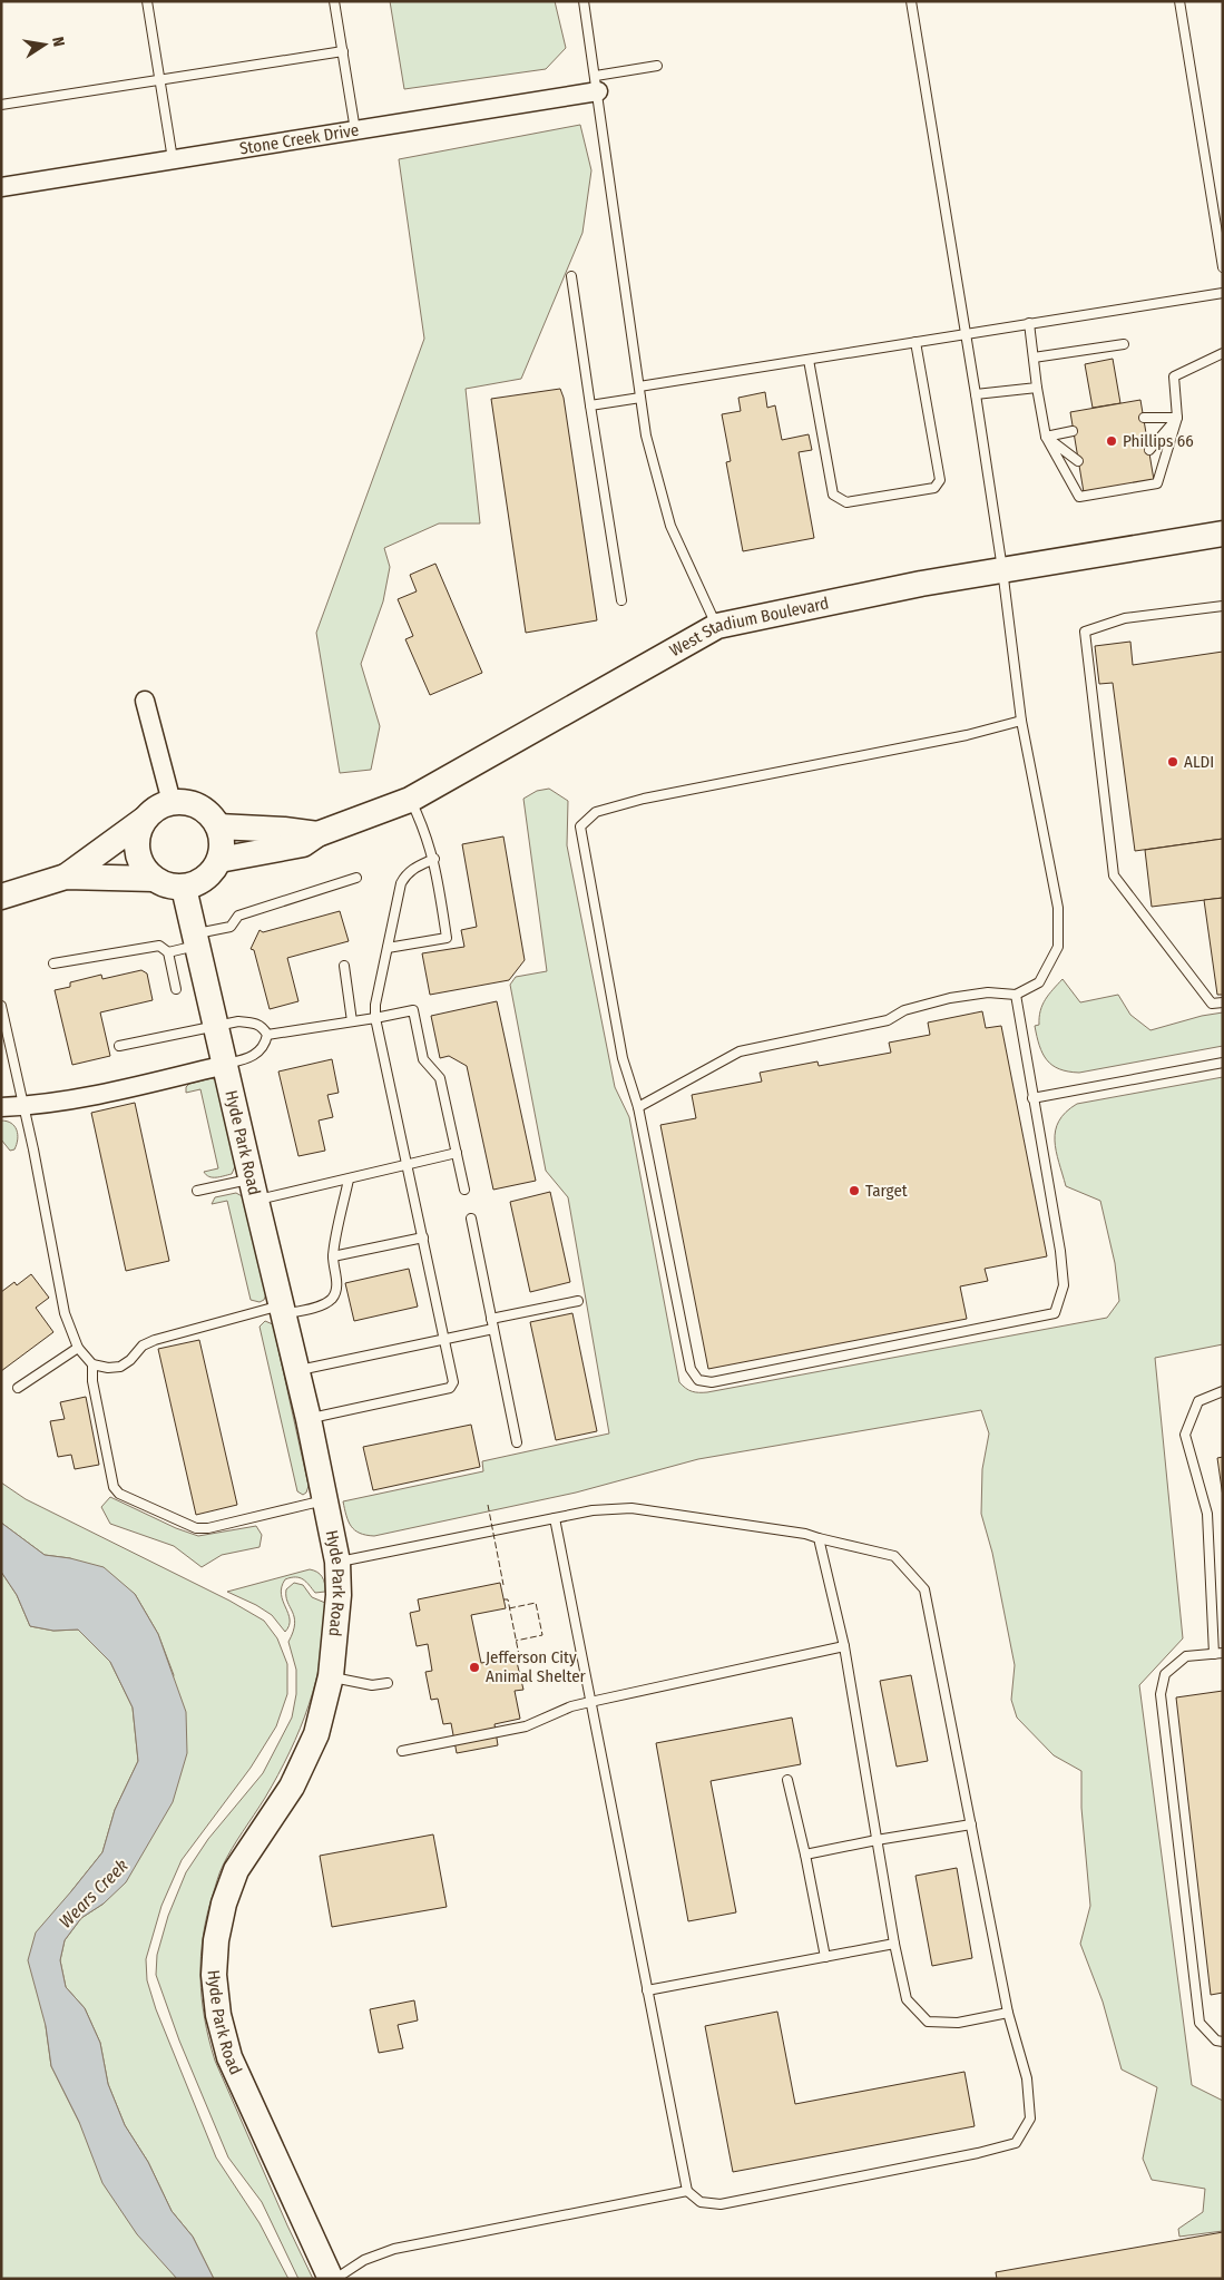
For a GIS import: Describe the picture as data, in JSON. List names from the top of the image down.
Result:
{
  "streets": {
    "main road": ["West Stadium Boulevard", "Hyde Park Road"],
    "street": ["Stone Creek Drive"]
  },
  "crossings": [
    ["West Stadium Boulevard", "Hyde Park Road"]
  ],
  "water": ["Wears Creek"],
  "places": [
    "Phillips 66",
    "ALDI",
    "Target",
    "Jefferson City Animal Shelter"
  ],
  "north": "right"
}
